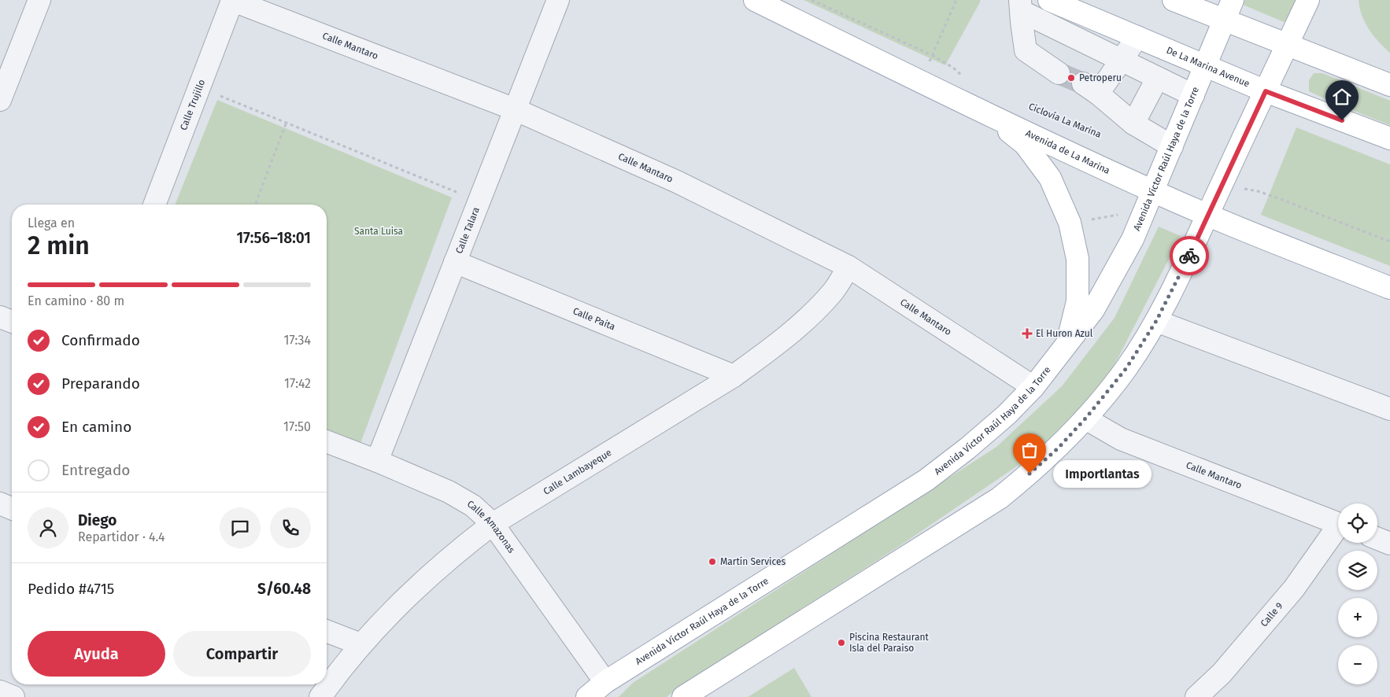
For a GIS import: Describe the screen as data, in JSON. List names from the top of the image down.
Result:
{
  "streets": {
    "main road": ["De La Marina Avenue", "Avenida de La Marina", "Avenida Víctor Raúl Haya de la Torre"],
    "street": [
      "Calle Mantaro",
      "Calle Trujillo",
      "Calle Talara",
      "Calle Paita",
      "Calle Lambayeque",
      "Calle Amazonas",
      "Calle 9"
    ]
  },
  "crossings": [
    ["Calle Mantaro", "Calle Trujillo"],
    ["Calle Mantaro", "Avenida Víctor Raúl Haya de la Torre"],
    ["Calle Mantaro", "Calle Talara"],
    ["Calle Mantaro", "Calle Lambayeque"],
    ["De La Marina Avenue", "Avenida Víctor Raúl Haya de la Torre"],
    ["Avenida de La Marina", "Avenida Víctor Raúl Haya de la Torre"],
    ["Avenida Víctor Raúl Haya de la Torre", "Calle Amazonas"],
    ["Calle Talara", "Calle Paita"],
    ["Calle Talara", "Calle Amazonas"],
    ["Calle Paita", "Calle Lambayeque"],
    ["Calle Lambayeque", "Calle Amazonas"]
  ],
  "parks": ["Santa Luisa"],
  "places": {
    "other": [
      "Petroperu",
      "Importlantas",
      "Martín Services",
      "Piscina Restaurant Isla del Paraiso"
    ],
    "health": ["El Huron Azul"]
  },
  "page": {
    "heading": ["2 min", "Llega en", "17:56–18:01"],
    "panel": [
      "Diego",
      "Repartidor · 4.4",
      "Pedido #4715",
      "S/60.48"
    ],
    "bar": "En camino · 80 m",
    "list": [
      ["Confirmado", "17:34"],
      ["Preparando", "17:42"],
      ["En camino", "17:50"],
      "Entregado"
    ],
    "bubble": "Importlantas",
    "map_buttons": ["+", "−"],
    "buttons": ["Ayuda", "Compartir"]
  }
}
